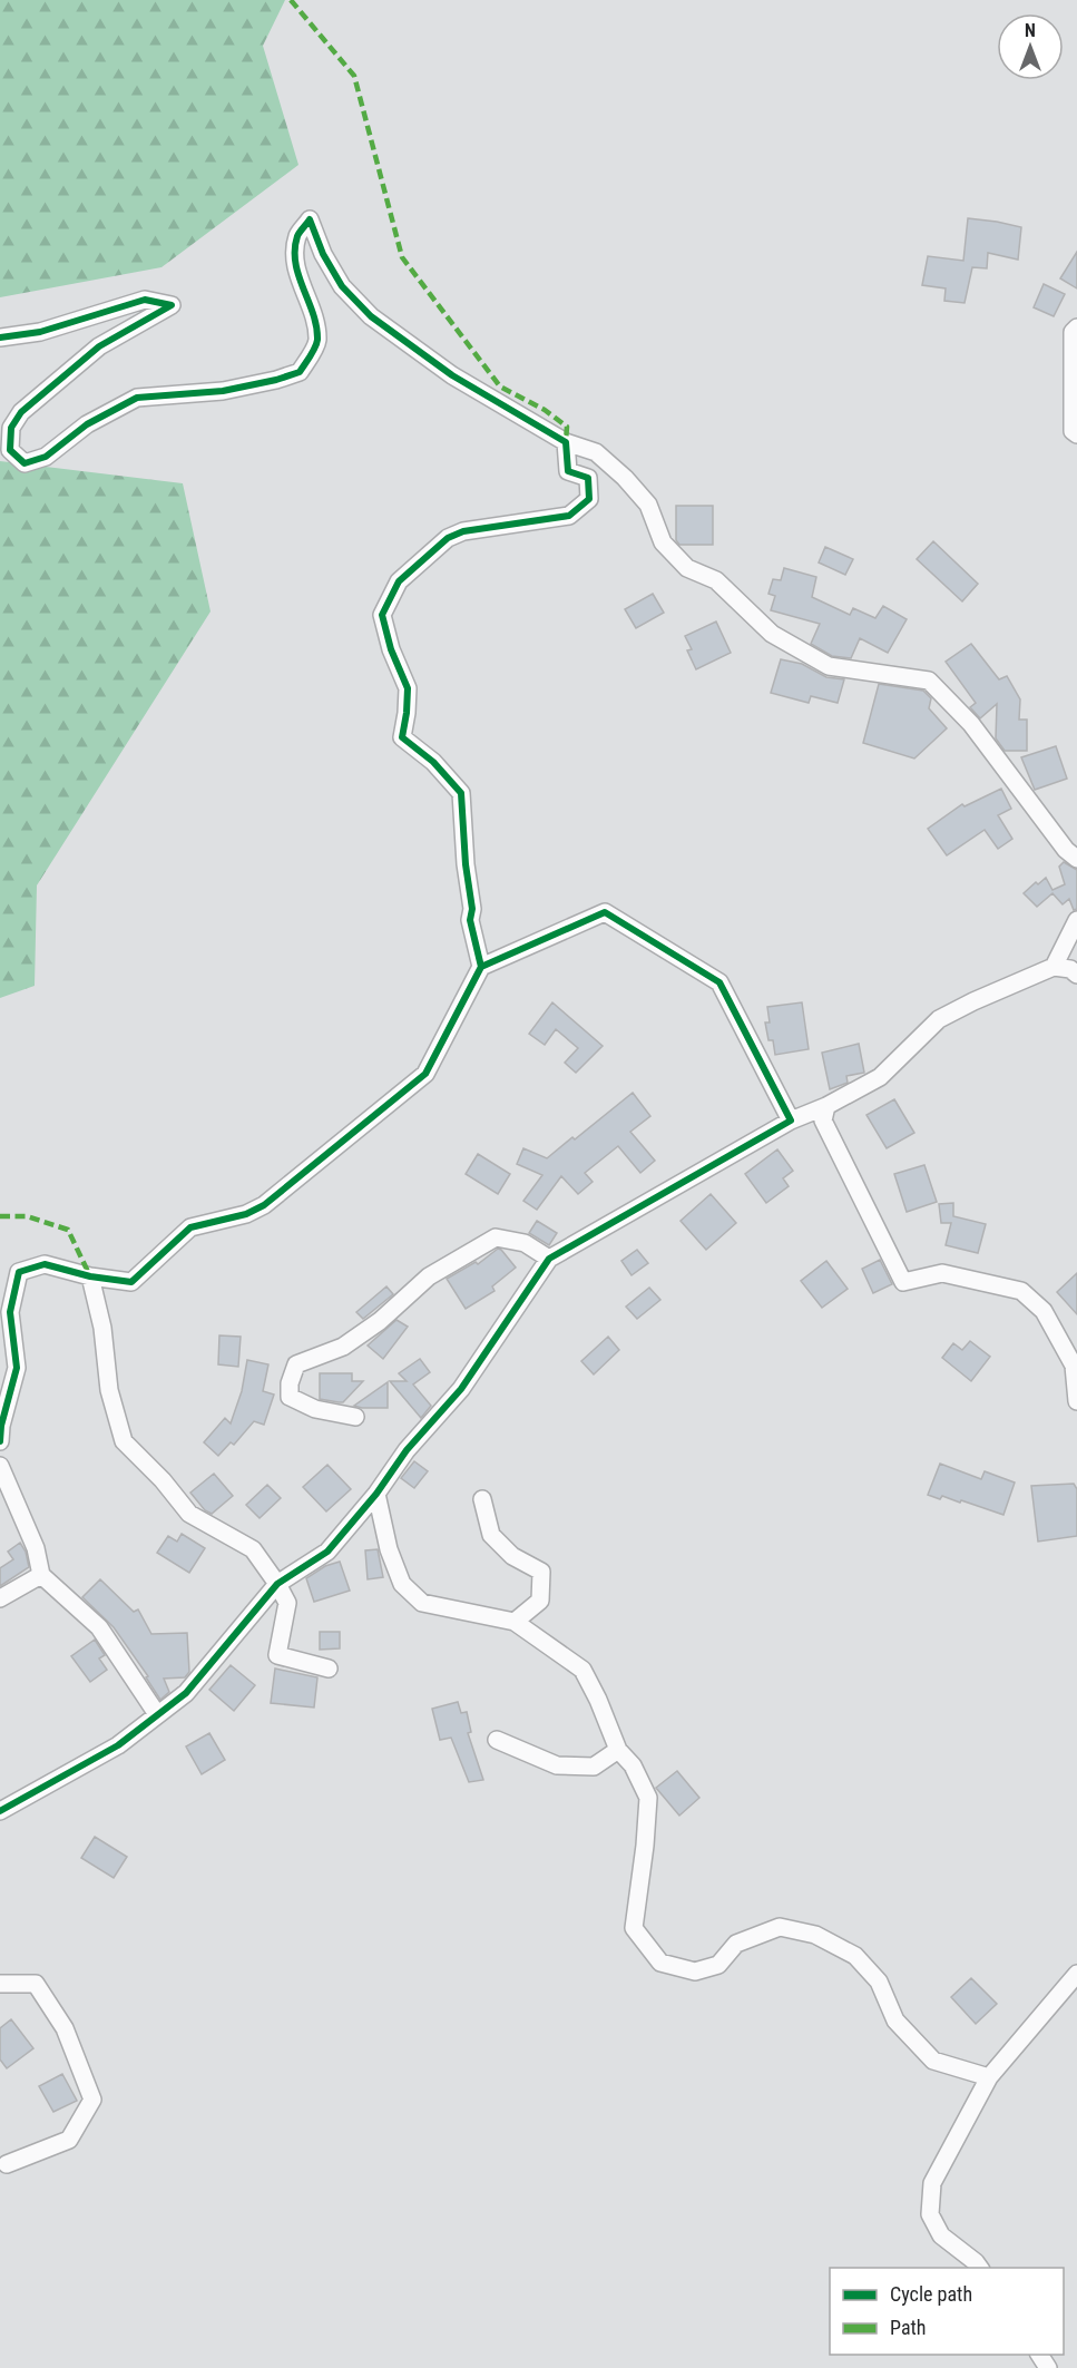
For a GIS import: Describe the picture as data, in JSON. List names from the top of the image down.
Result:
{
  "legend": ["Cycle path", "Path"],
  "north": "top"
}
